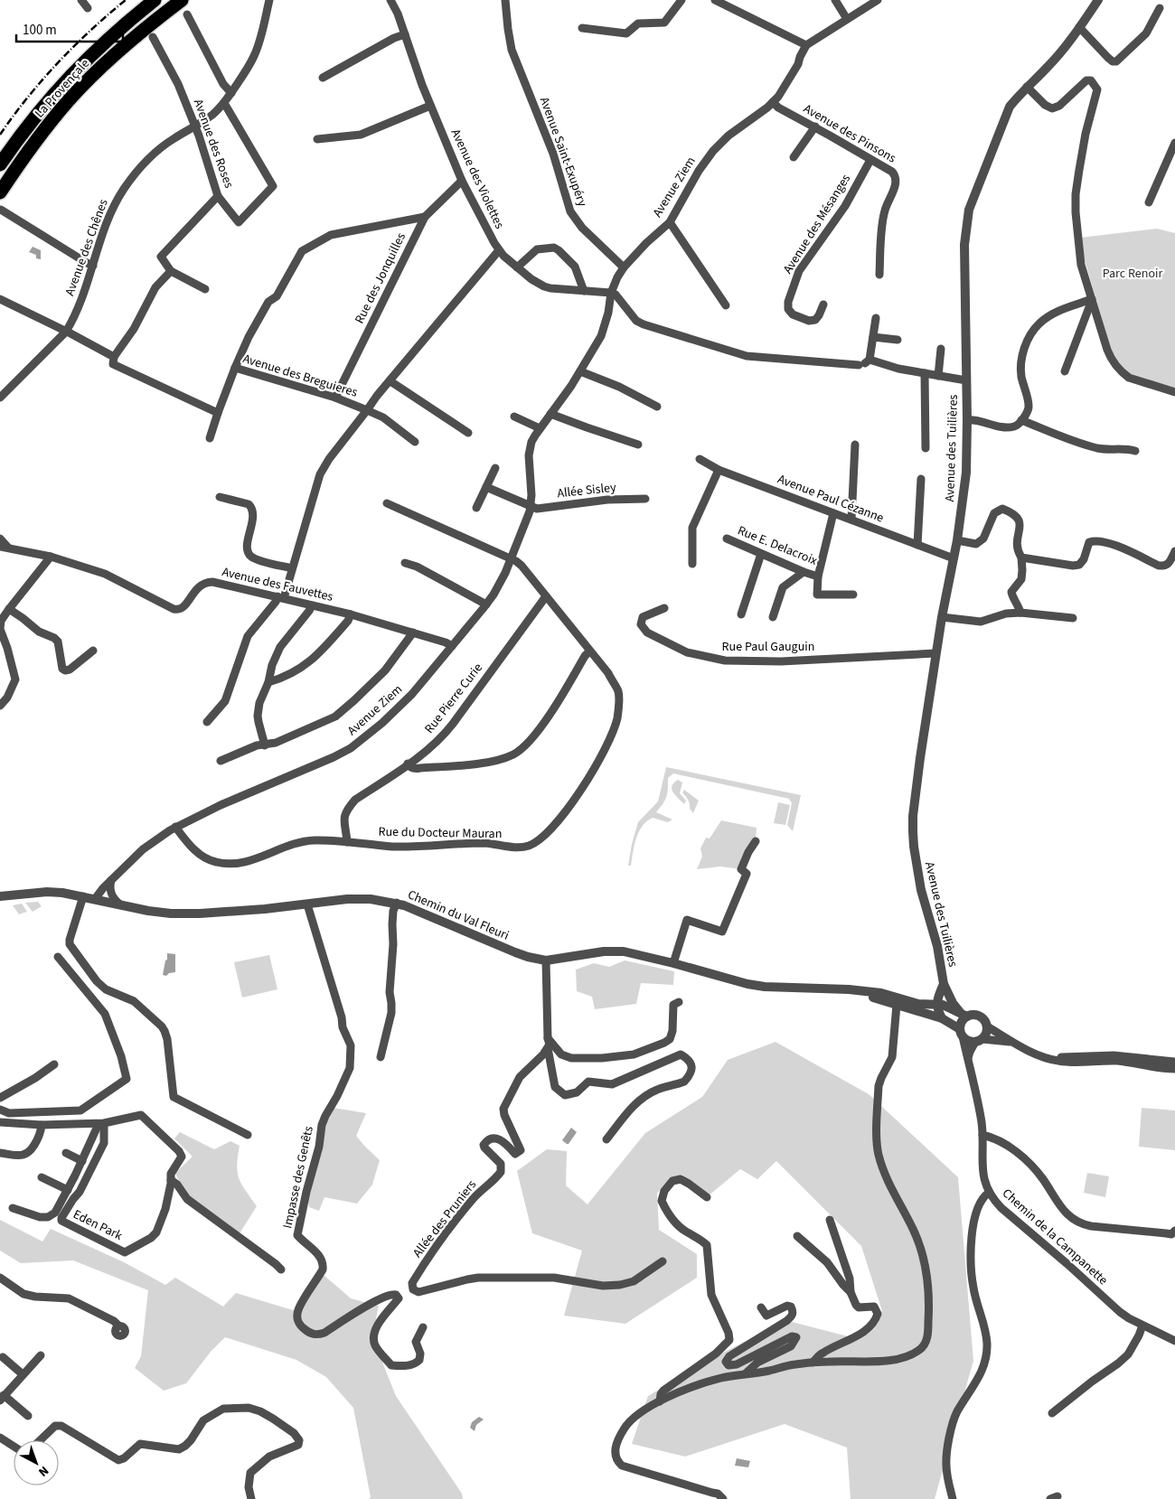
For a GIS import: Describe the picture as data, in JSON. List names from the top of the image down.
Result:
{
  "streets": {
    "highway": ["La Provençale"],
    "street": [
      "Avenue des Pinsons",
      "Avenue des Roses",
      "Avenue Saint-Exupéry",
      "Avenue des Violettes",
      "Avenue Ziem",
      "Avenue des Mésanges",
      "Avenue des Chênes",
      "Rue des Jonquilles",
      "Avenue des Breguieres",
      "Avenue des Tuilières",
      "Allée Sisley",
      "Avenue Paul Cézanne",
      "Rue E. Delacroix",
      "Avenue des Fauvettes",
      "Rue Paul Gauguin",
      "Rue Pierre Curie",
      "Rue du Docteur Mauran",
      "Chemin du Val Fleuri",
      "Impasse des Genêts",
      "Allée des Pruniers",
      "Eden Park",
      "Chemin de la Campanette"
    ]
  },
  "crossings": [
    ["Avenue des Pinsons", "Avenue Ziem"],
    ["Avenue des Pinsons", "Avenue des Mésanges"],
    ["Avenue des Roses", "Avenue des Chênes"],
    ["Avenue Saint-Exupéry", "Avenue Ziem"],
    ["Avenue des Violettes", "Avenue Ziem"],
    ["Avenue des Violettes", "Rue des Jonquilles"],
    ["Avenue des Violettes", "Avenue des Breguieres"],
    ["Avenue Ziem", "Allée Sisley"],
    ["Avenue Ziem", "Avenue des Fauvettes"],
    ["Avenue Ziem", "Rue du Docteur Mauran"],
    ["Avenue Ziem", "Chemin du Val Fleuri"],
    ["Rue des Jonquilles", "Avenue des Breguieres"],
    ["Avenue des Tuilières", "Avenue Paul Cézanne"],
    ["Avenue des Tuilières", "Rue Paul Gauguin"],
    ["Avenue des Tuilières", "Chemin du Val Fleuri"],
    ["Avenue des Tuilières", "Chemin de la Campanette"],
    ["Rue Pierre Curie", "Rue du Docteur Mauran"],
    ["Chemin du Val Fleuri", "Impasse des Genêts"],
    ["Chemin du Val Fleuri", "Chemin de la Campanette"]
  ],
  "parks": ["Parc Renoir"],
  "scale_bar": "100 m",
  "north": "bottom right"
}
